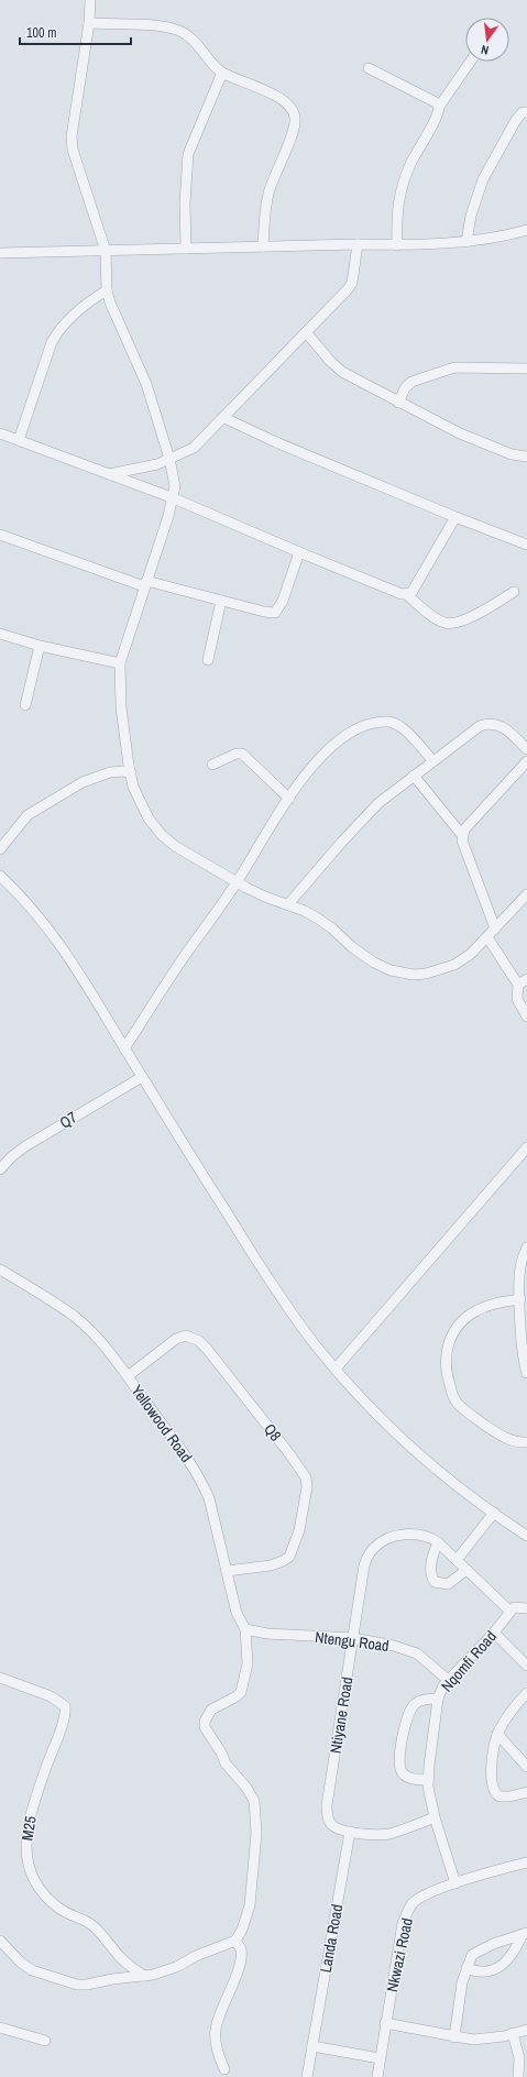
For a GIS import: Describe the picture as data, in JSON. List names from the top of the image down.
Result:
{
  "streets": {
    "street": [
      "Q7",
      "Yellowood Road",
      "Q8",
      "Ntengu Road",
      "Nqomfi Road",
      "Ntiyane Road",
      "M25",
      "Landa Road",
      "Nkwazi Road"
    ]
  },
  "crossings": [
    ["Yellowood Road", "Q8"],
    ["Yellowood Road", "Ntengu Road"],
    ["Ntengu Road", "Nqomfi Road"],
    ["Ntengu Road", "Ntiyane Road"],
    ["Nqomfi Road", "Ntiyane Road"],
    ["Nqomfi Road", "Nkwazi Road"],
    ["Ntiyane Road", "Landa Road"]
  ],
  "scale_bar": "100 m",
  "north": "bottom"
}
